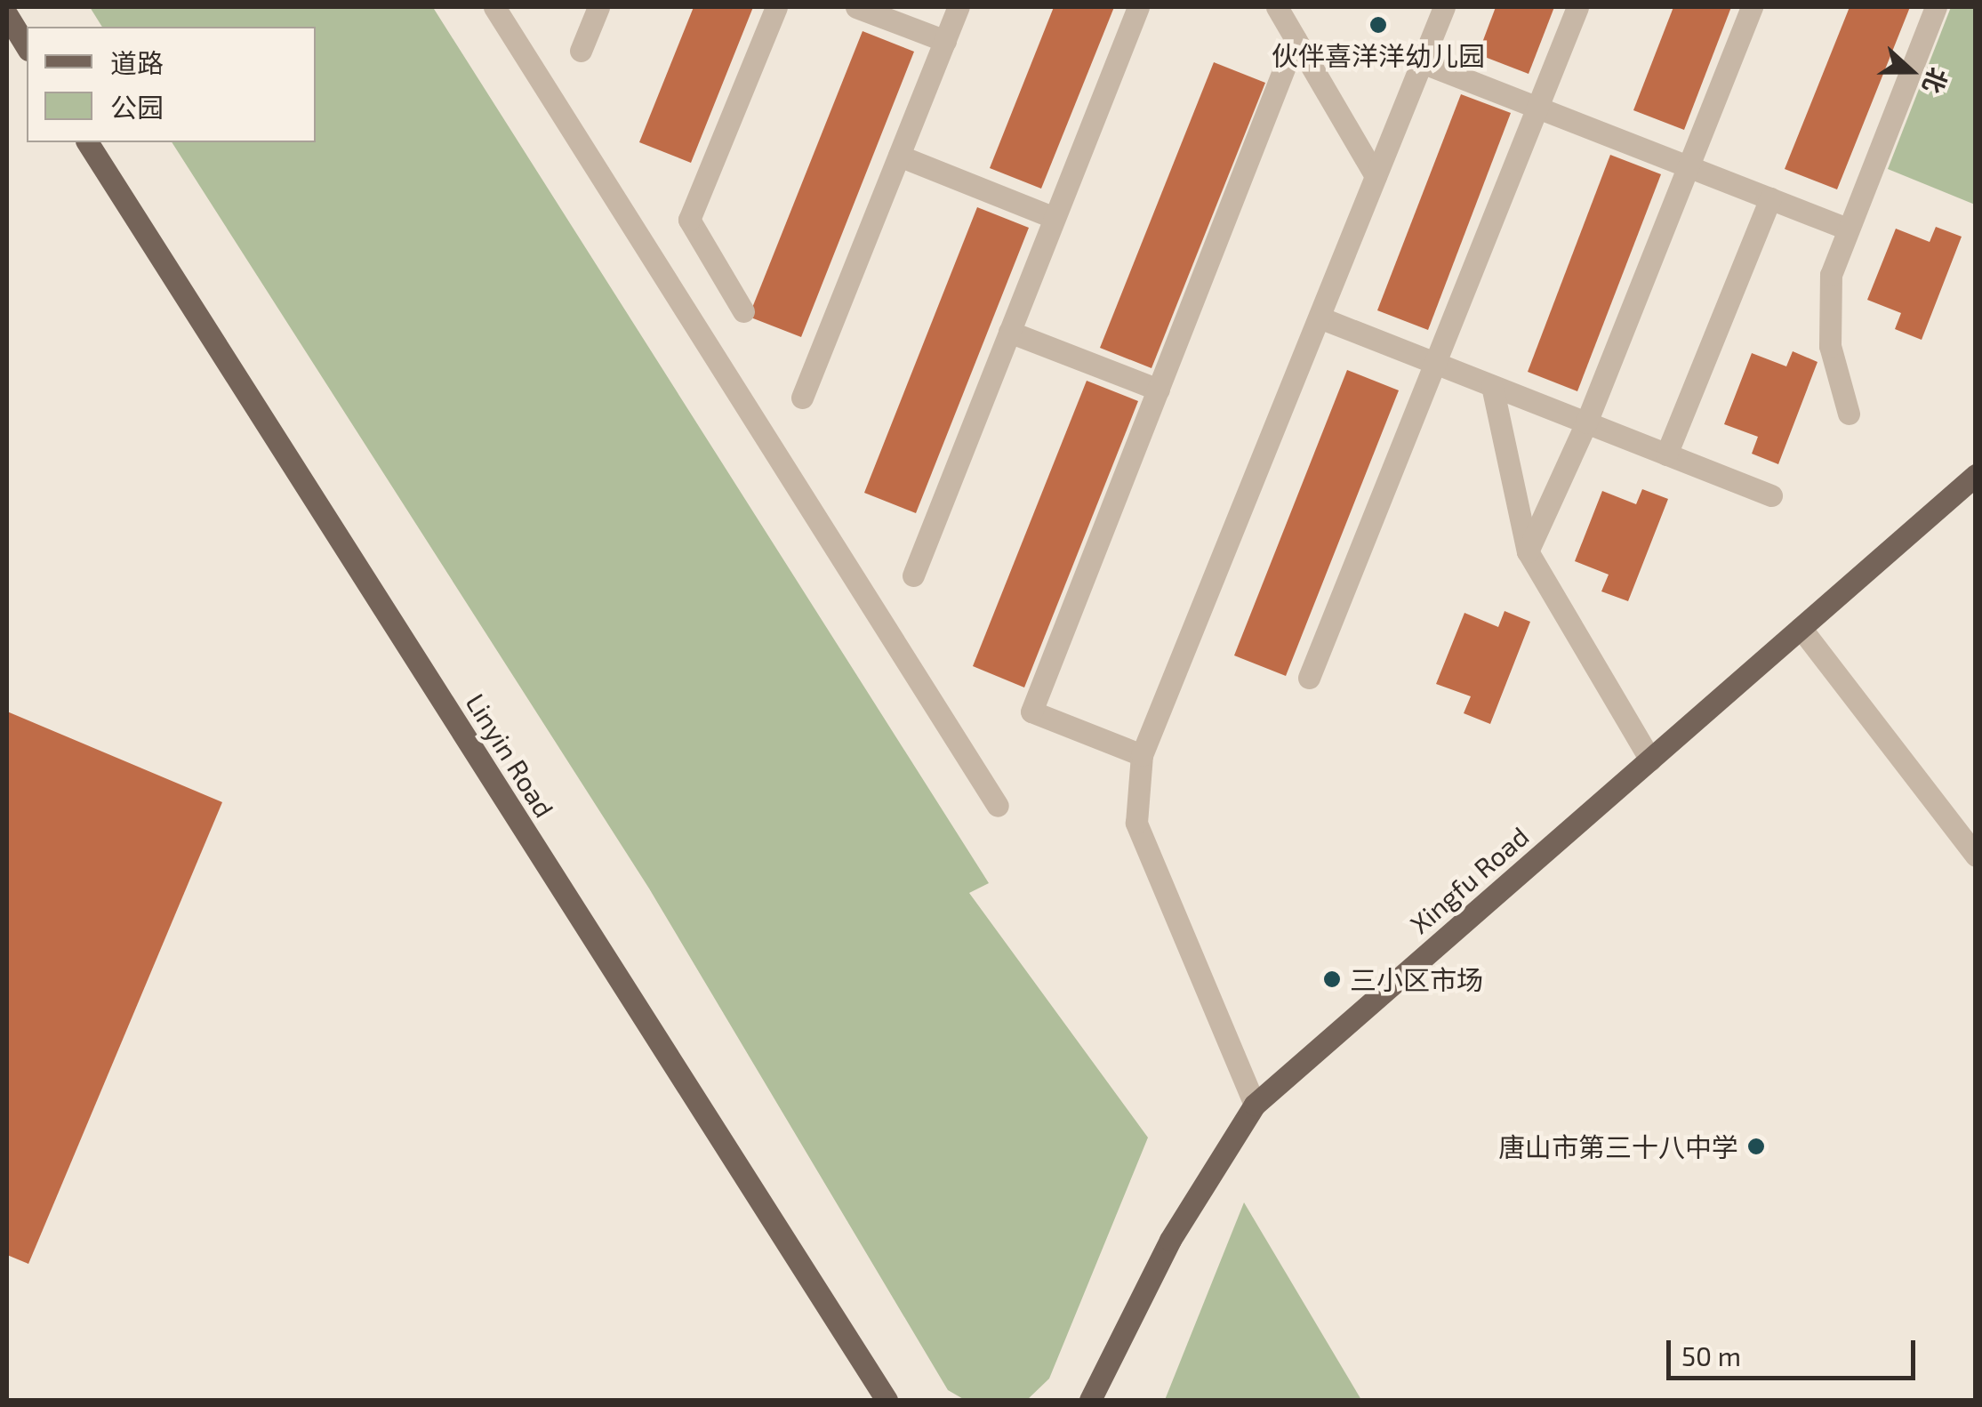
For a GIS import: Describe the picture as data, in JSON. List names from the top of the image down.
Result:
{
  "streets": {
    "main road": ["Linyin Road", "Xingfu Road"]
  },
  "places": ["伙伴喜洋洋幼儿园", "三小区市场", "唐山市第三十八中学"],
  "legend": ["道路", "公园"],
  "scale_bar": "50 m",
  "north": "right"
}
